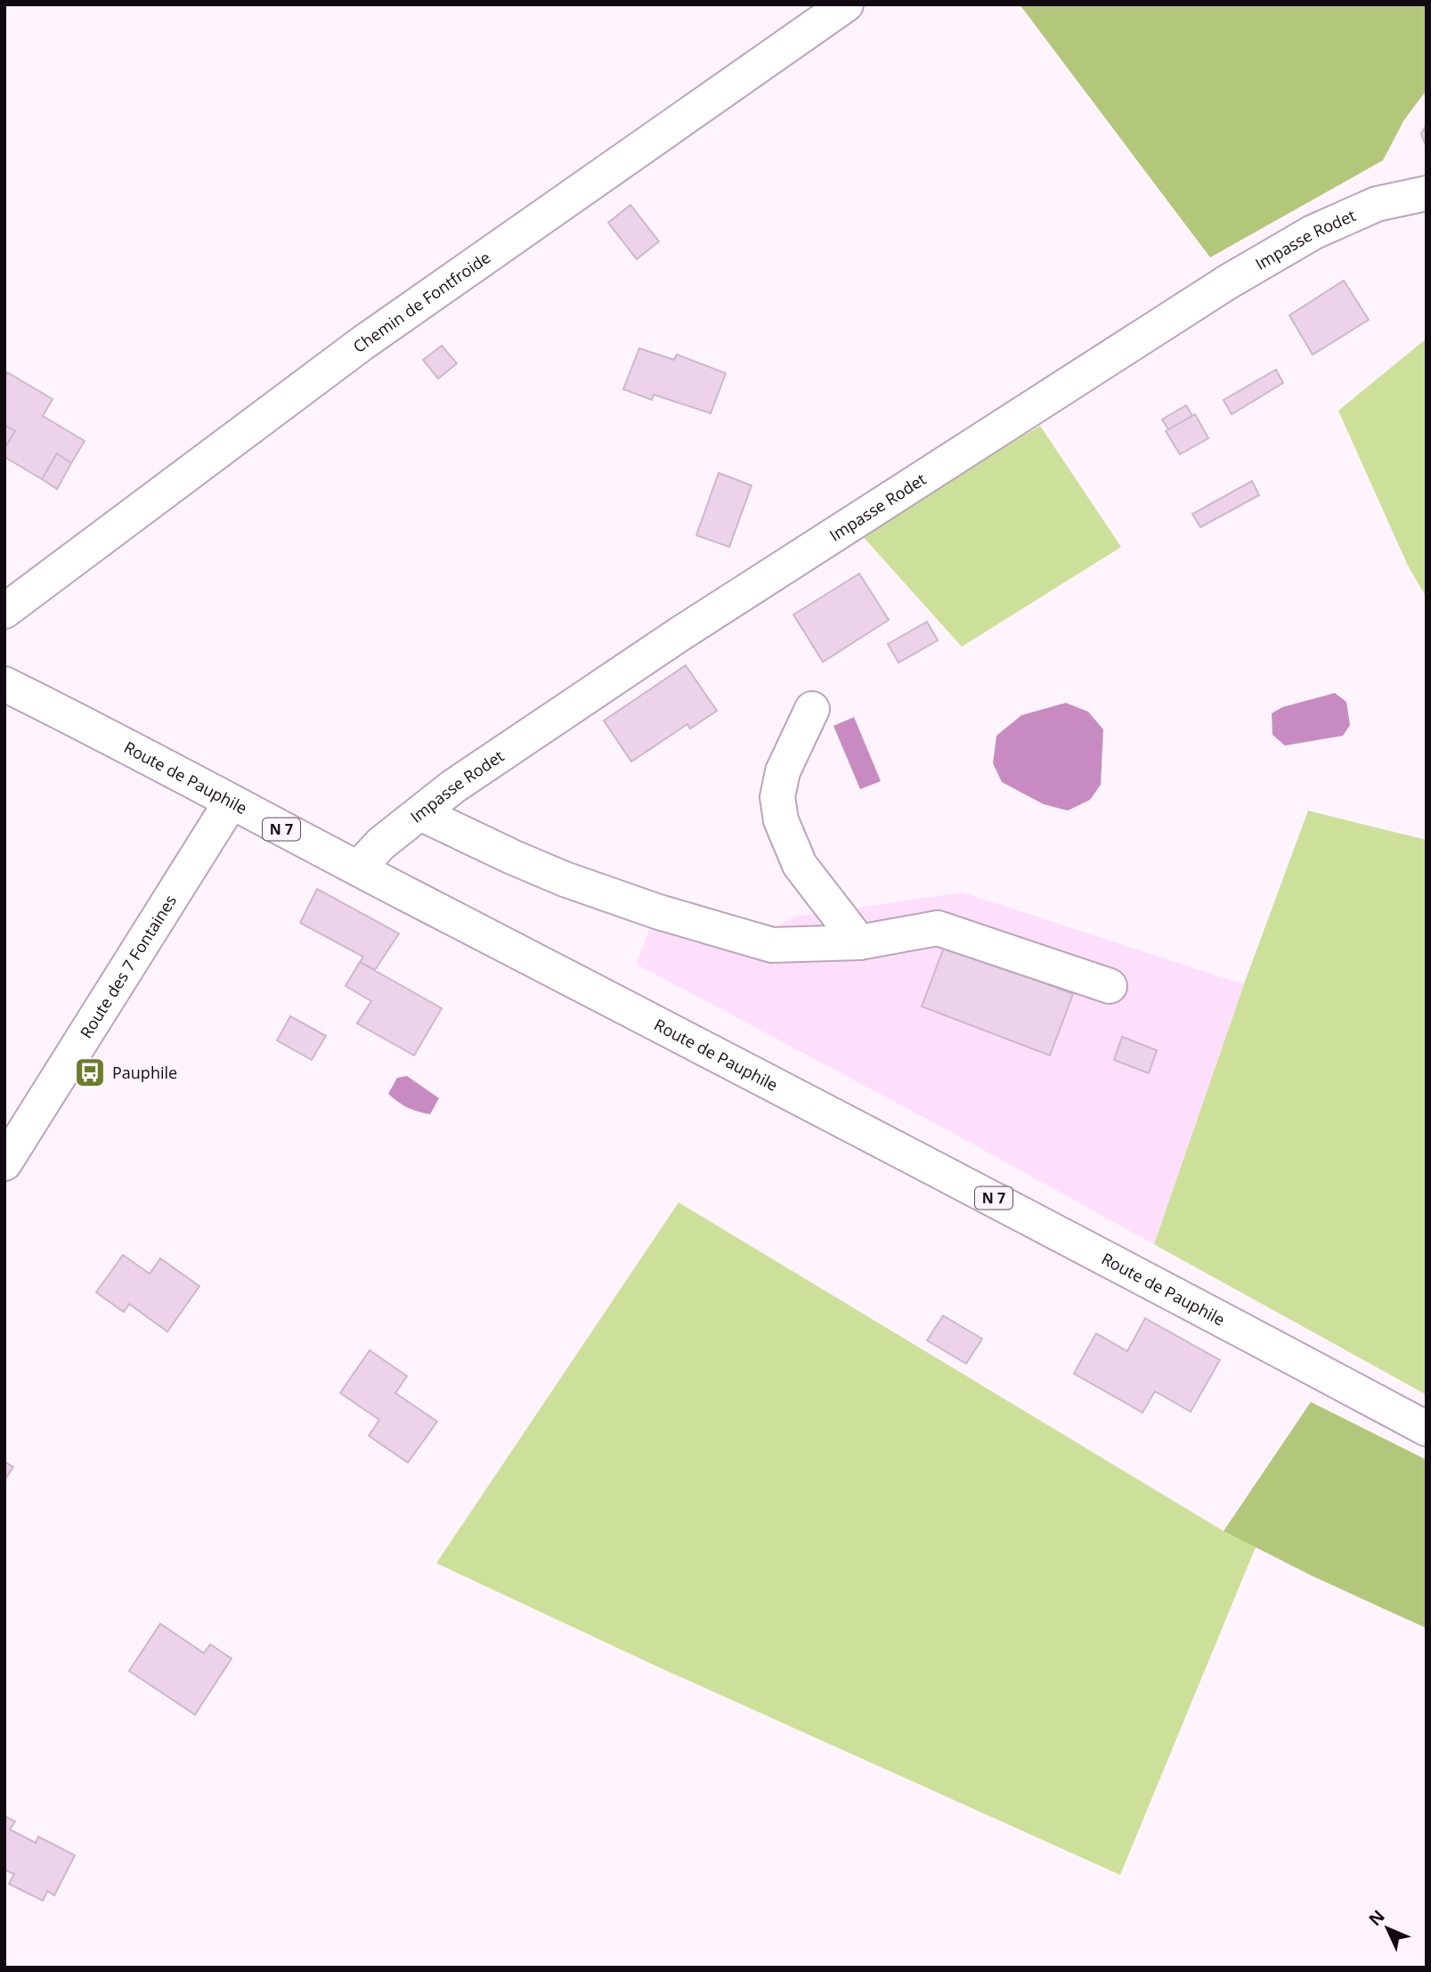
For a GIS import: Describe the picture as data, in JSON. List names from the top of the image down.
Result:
{
  "streets": {
    "street": [
      "Impasse Rodet",
      "Chemin de Fontfroide",
      "Route de Pauphile",
      "N 7",
      "Route des 7 Fontaines"
    ]
  },
  "crossings": [
    ["Impasse Rodet", "Route de Pauphile"],
    ["Route de Pauphile", "Route des 7 Fontaines"]
  ],
  "places": {
    "bus stop": ["Pauphile"]
  },
  "north": "top left"
}
